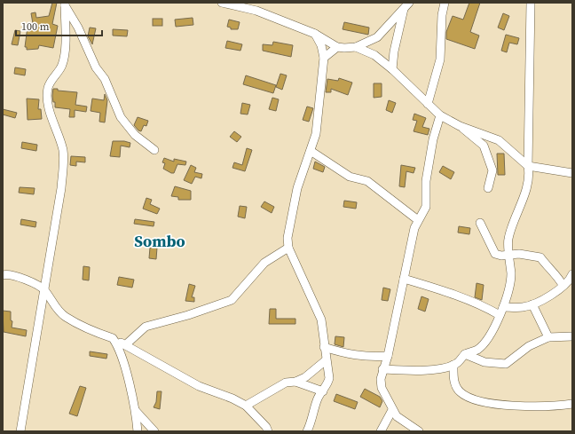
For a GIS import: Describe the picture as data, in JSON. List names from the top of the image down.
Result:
{
  "districts": ["Sombo"],
  "scale_bar": "100 m"
}
